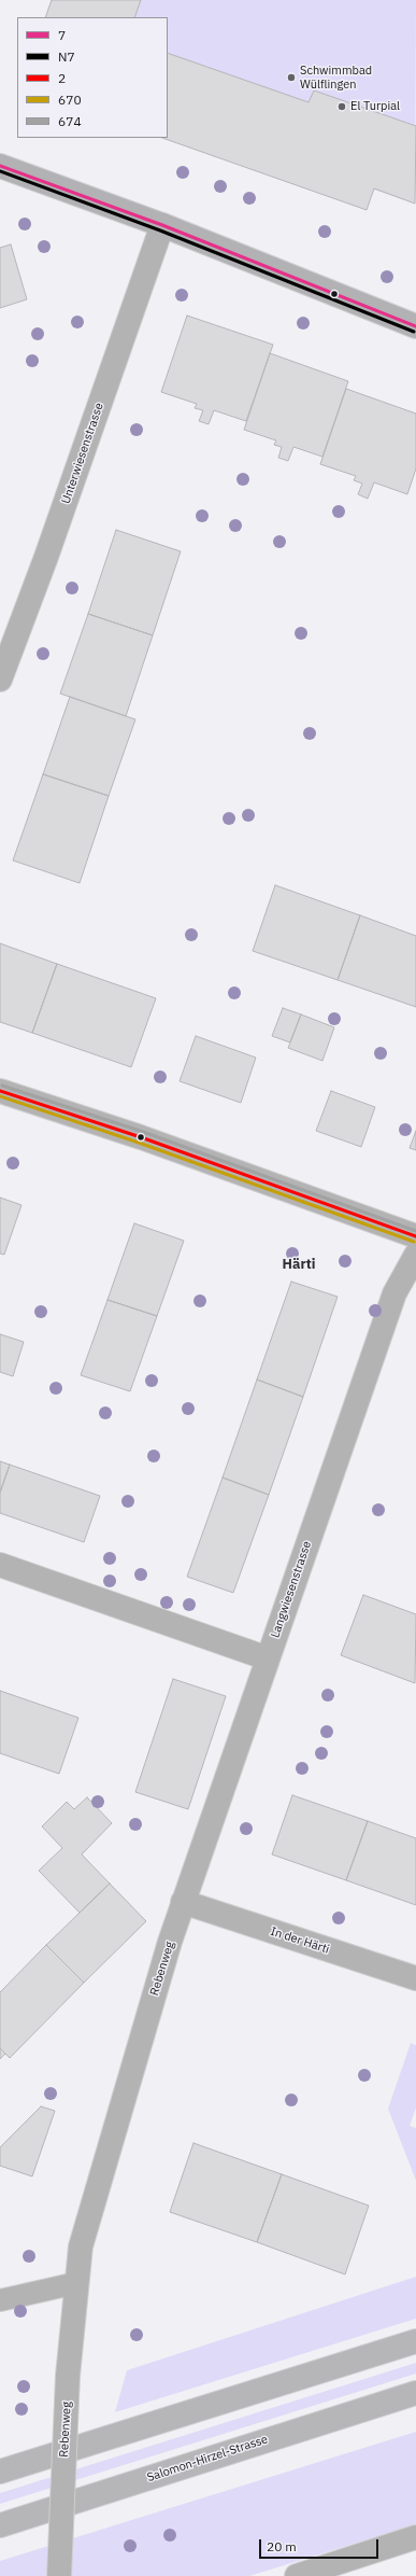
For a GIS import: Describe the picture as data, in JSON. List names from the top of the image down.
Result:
{
  "streets": {
    "main road": ["Salomon-Hirzel-Strasse"],
    "street": [
      "Unterwiesenstrasse",
      "Langwiesenstrasse",
      "In der Härti",
      "Rebenweg"
    ]
  },
  "crossings": [
    ["Langwiesenstrasse", "Rebenweg"],
    ["In der Härti", "Rebenweg"]
  ],
  "districts": ["Härti"],
  "places": ["Schwimmbad Wülflingen", "El Turpial"],
  "lines": [
    "transit line 7",
    "transit line N7",
    "transit line 674",
    "transit line 2",
    "transit line 670"
  ],
  "legend": [
    "7",
    "N7",
    "2",
    "670",
    "674"
  ],
  "scale_bar": "20 m"
}
